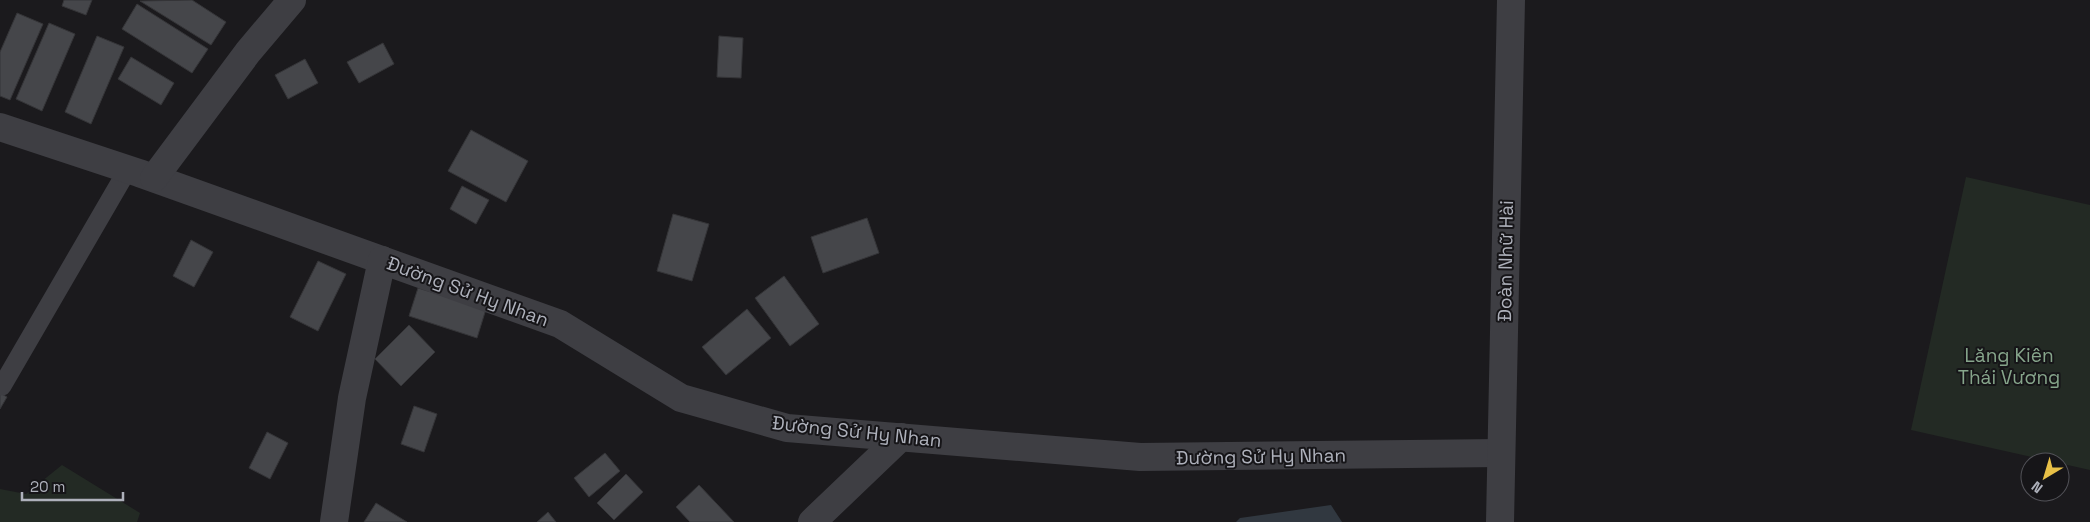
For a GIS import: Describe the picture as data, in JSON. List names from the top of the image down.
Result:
{
  "streets": {
    "street": ["Đoàn Nhữ Hài", "Đường Sử Hy Nhan"]
  },
  "crossings": [
    ["Đoàn Nhữ Hài", "Đường Sử Hy Nhan"]
  ],
  "parks": ["Lăng Kiên Thái Vương"],
  "scale_bar": "20 m",
  "north": "bottom left"
}
